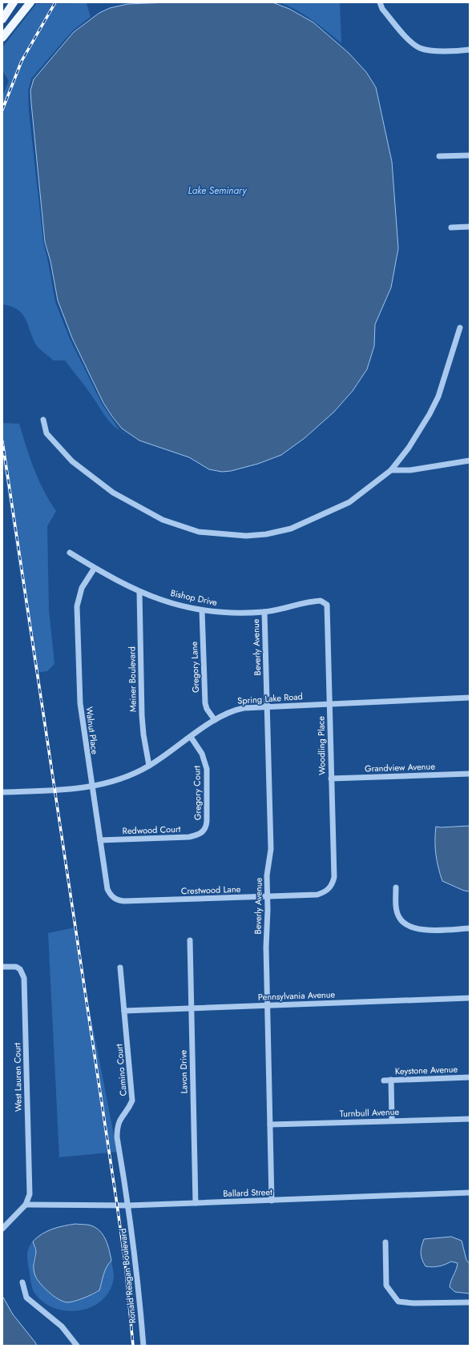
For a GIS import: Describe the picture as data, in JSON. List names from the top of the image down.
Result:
{
  "streets": {
    "street": [
      "Bishop Drive",
      "Beverly Avenue",
      "Gregory Lane",
      "Meiner Boulevard",
      "Spring Lake Road",
      "Walnut Place",
      "Woodling Place",
      "Grandview Avenue",
      "Gregory Court",
      "Redwood Court",
      "Crestwood Lane",
      "Pennsylvania Avenue",
      "Camino Court",
      "Keystone Avenue",
      "Lavon Drive",
      "West Lauren Court",
      "Turnbull Avenue",
      "Ballard Street",
      "Ronald Reagan Boulevard"
    ]
  },
  "crossings": [
    ["Bishop Drive", "Beverly Avenue"],
    ["Bishop Drive", "Gregory Lane"],
    ["Bishop Drive", "Meiner Boulevard"],
    ["Bishop Drive", "Walnut Place"],
    ["Bishop Drive", "Woodling Place"],
    ["Beverly Avenue", "Spring Lake Road"],
    ["Beverly Avenue", "Crestwood Lane"],
    ["Beverly Avenue", "Pennsylvania Avenue"],
    ["Beverly Avenue", "Turnbull Avenue"],
    ["Beverly Avenue", "Ballard Street"],
    ["Gregory Lane", "Spring Lake Road"],
    ["Meiner Boulevard", "Spring Lake Road"],
    ["Spring Lake Road", "Walnut Place"],
    ["Spring Lake Road", "Woodling Place"],
    ["Spring Lake Road", "Gregory Court"],
    ["Walnut Place", "Redwood Court"],
    ["Walnut Place", "Crestwood Lane"],
    ["Woodling Place", "Grandview Avenue"],
    ["Woodling Place", "Crestwood Lane"],
    ["Gregory Court", "Redwood Court"],
    ["Pennsylvania Avenue", "Camino Court"],
    ["Pennsylvania Avenue", "Lavon Drive"],
    ["Camino Court", "Ballard Street"],
    ["Camino Court", "Ronald Reagan Boulevard"],
    ["Lavon Drive", "Ballard Street"],
    ["West Lauren Court", "Ballard Street"],
    ["Ballard Street", "Ronald Reagan Boulevard"]
  ],
  "water": ["Lake Seminary"]
}
